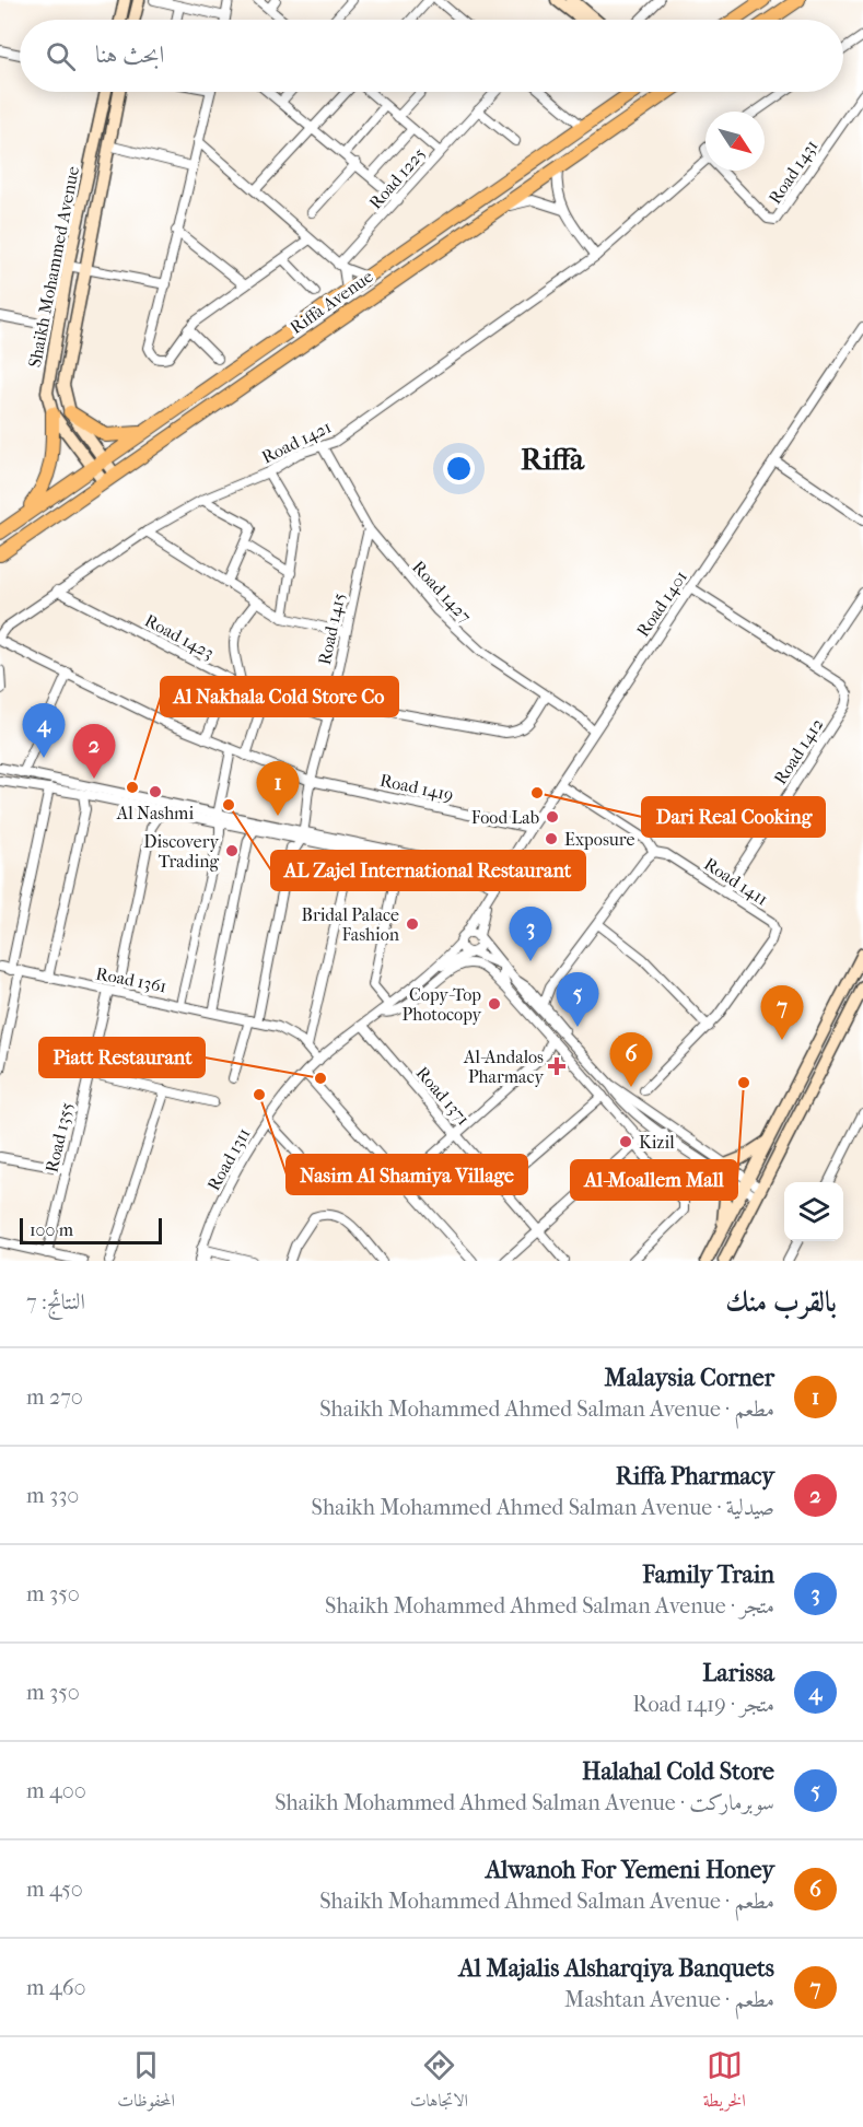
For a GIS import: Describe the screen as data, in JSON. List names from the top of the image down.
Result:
{
  "streets": {
    "main road": ["Riffa Avenue"],
    "street": [
      "Road 1431",
      "Road 1225",
      "Shaikh Mohammed Avenue",
      "Road 1421",
      "Road 1427",
      "Road 1401",
      "Road 1415",
      "Road 1423",
      "Road 1412",
      "Road 1419",
      "Road 1411",
      "Road 1361",
      "Road 1371",
      "Road 1355",
      "Road 1311"
    ]
  },
  "crossings": [
    ["Shaikh Mohammed Avenue", "Riffa Avenue"],
    ["Road 1421", "Road 1427"],
    ["Road 1421", "Road 1415"],
    ["Road 1421", "Road 1423"],
    ["Road 1421", "Road 1419"],
    ["Road 1427", "Road 1401"],
    ["Road 1427", "Road 1415"],
    ["Road 1401", "Road 1412"],
    ["Road 1401", "Road 1419"],
    ["Road 1401", "Road 1411"],
    ["Road 1401", "Road 1311"],
    ["Road 1415", "Road 1423"],
    ["Road 1415", "Road 1419"],
    ["Road 1412", "Road 1411"],
    ["Road 1361", "Road 1355"],
    ["Road 1361", "Road 1311"],
    ["Road 1371", "Road 1311"]
  ],
  "districts": ["Riffa"],
  "places": {
    "other": [
      "Al Nakhala Cold Store Co",
      "Al Nashmi",
      "Dari Real Cooking",
      "AL Zajel International Restaurant",
      "Food Lab",
      "Exposure",
      "Discovery Trading",
      "Bridal Palace Fashion",
      "Copy-Top Photocopy",
      "Piatt Restaurant",
      "Al-Moallem Mall",
      "Nasim Al Shamiya Village",
      "Kizil"
    ],
    "health": ["Al-Andalos Pharmacy"]
  },
  "scale_bar": "100 m",
  "north": "bottom right",
  "page": {
    "search": "ابحث هنا",
    "pins": [
      "4",
      "2",
      "1",
      "3",
      "5",
      "7",
      "6"
    ],
    "scale": "100 m",
    "heading": ["بالقرب منك", "النتائج: 7"],
    "list": [
      {
        "mark": "1",
        "name": "Malaysia Corner",
        "note": "مطعم · Shaikh Mohammed Ahmed Salman Avenue",
        "value": "270 m"
      },
      {
        "mark": "2",
        "name": "Riffa Pharmacy",
        "note": "صيدلية · Shaikh Mohammed Ahmed Salman Avenue",
        "value": "330 m"
      },
      {
        "mark": "3",
        "name": "Family Train",
        "note": "متجر · Shaikh Mohammed Ahmed Salman Avenue",
        "value": "350 m"
      },
      {
        "mark": "4",
        "name": "Larissa",
        "note": "متجر · Road 1419",
        "value": "350 m"
      },
      {
        "mark": "5",
        "name": "Halahal Cold Store",
        "note": "سوبرماركت · Shaikh Mohammed Ahmed Salman Avenue",
        "value": "400 m"
      },
      {
        "mark": "6",
        "name": "Alwanoh For Yemeni Honey",
        "note": "مطعم · Shaikh Mohammed Ahmed Salman Avenue",
        "value": "450 m"
      },
      {
        "mark": "7",
        "name": "Al Majalis Alsharqiya Banquets",
        "note": "مطعم · Mashtan Avenue",
        "value": "460 m"
      }
    ],
    "nav": ["الخريطة", "الاتجاهات", "المحفوظات"]
  }
}
